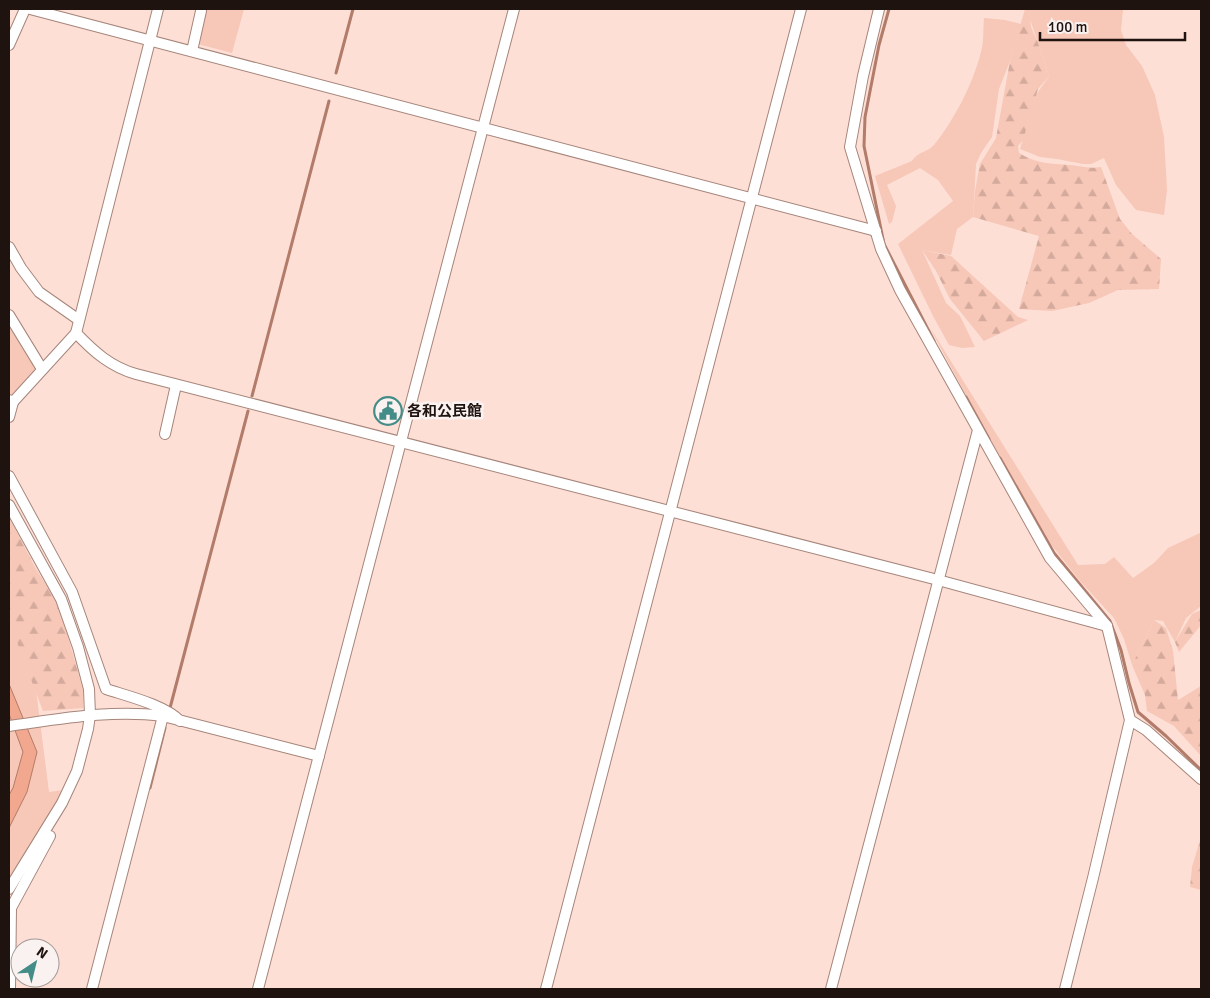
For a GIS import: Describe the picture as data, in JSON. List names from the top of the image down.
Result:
{
  "places": {
    "public building": ["各和公民館"]
  },
  "scale_bar": "100 m",
  "north": "top right"
}
